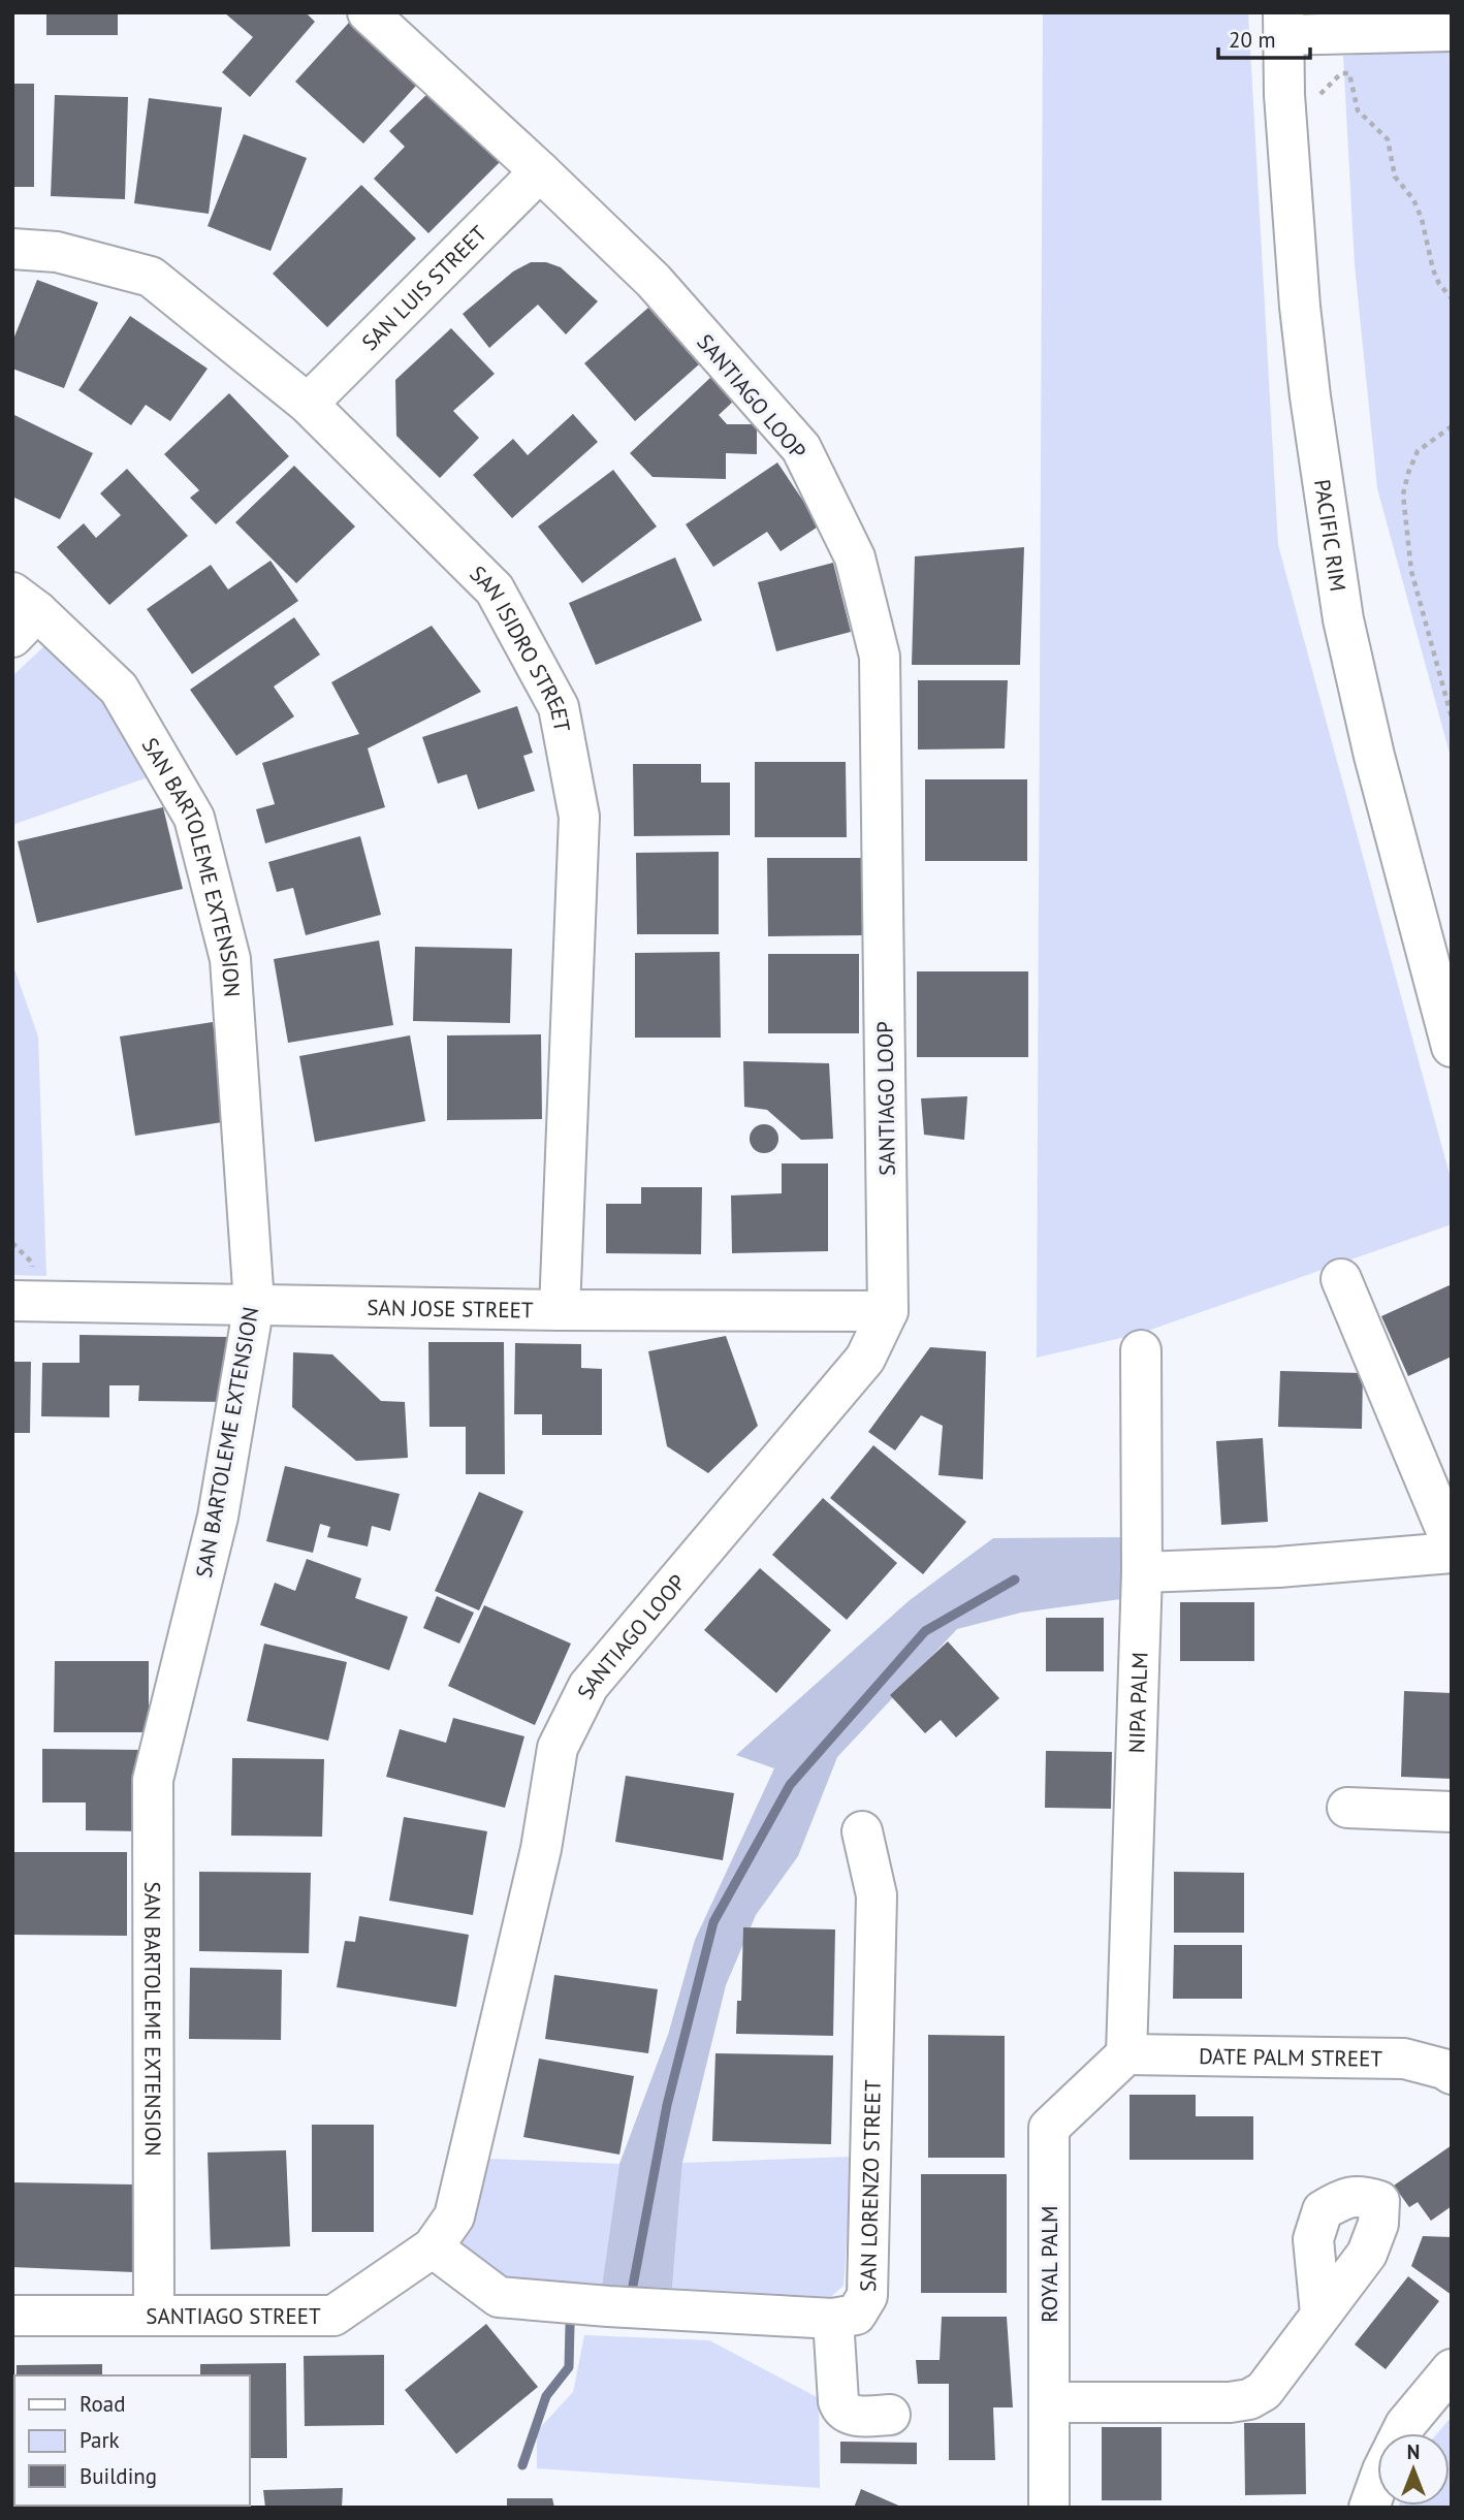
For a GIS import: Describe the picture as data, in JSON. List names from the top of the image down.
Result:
{
  "streets": {
    "street": [
      "SAN LUIS STREET",
      "SANTIAGO LOOP",
      "PACIFIC RIM",
      "SAN ISIDRO STREET",
      "SAN BARTOLEME EXTENSION",
      "SAN JOSE STREET",
      "NIPA PALM",
      "DATE PALM STREET",
      "SAN LORENZO STREET",
      "ROYAL PALM",
      "SANTIAGO STREET"
    ]
  },
  "crossings": [
    ["SAN LUIS STREET", "SANTIAGO LOOP"],
    ["SAN LUIS STREET", "SAN ISIDRO STREET"],
    ["SANTIAGO LOOP", "SAN JOSE STREET"],
    ["SANTIAGO LOOP", "SANTIAGO STREET"],
    ["SAN ISIDRO STREET", "SAN JOSE STREET"],
    ["SAN BARTOLEME EXTENSION", "SAN JOSE STREET"],
    ["SAN BARTOLEME EXTENSION", "SANTIAGO STREET"],
    ["NIPA PALM", "DATE PALM STREET"],
    ["NIPA PALM", "ROYAL PALM"],
    ["DATE PALM STREET", "ROYAL PALM"]
  ],
  "legend": ["Road", "Park", "Building"],
  "scale_bar": "20 m",
  "north": "top"
}
